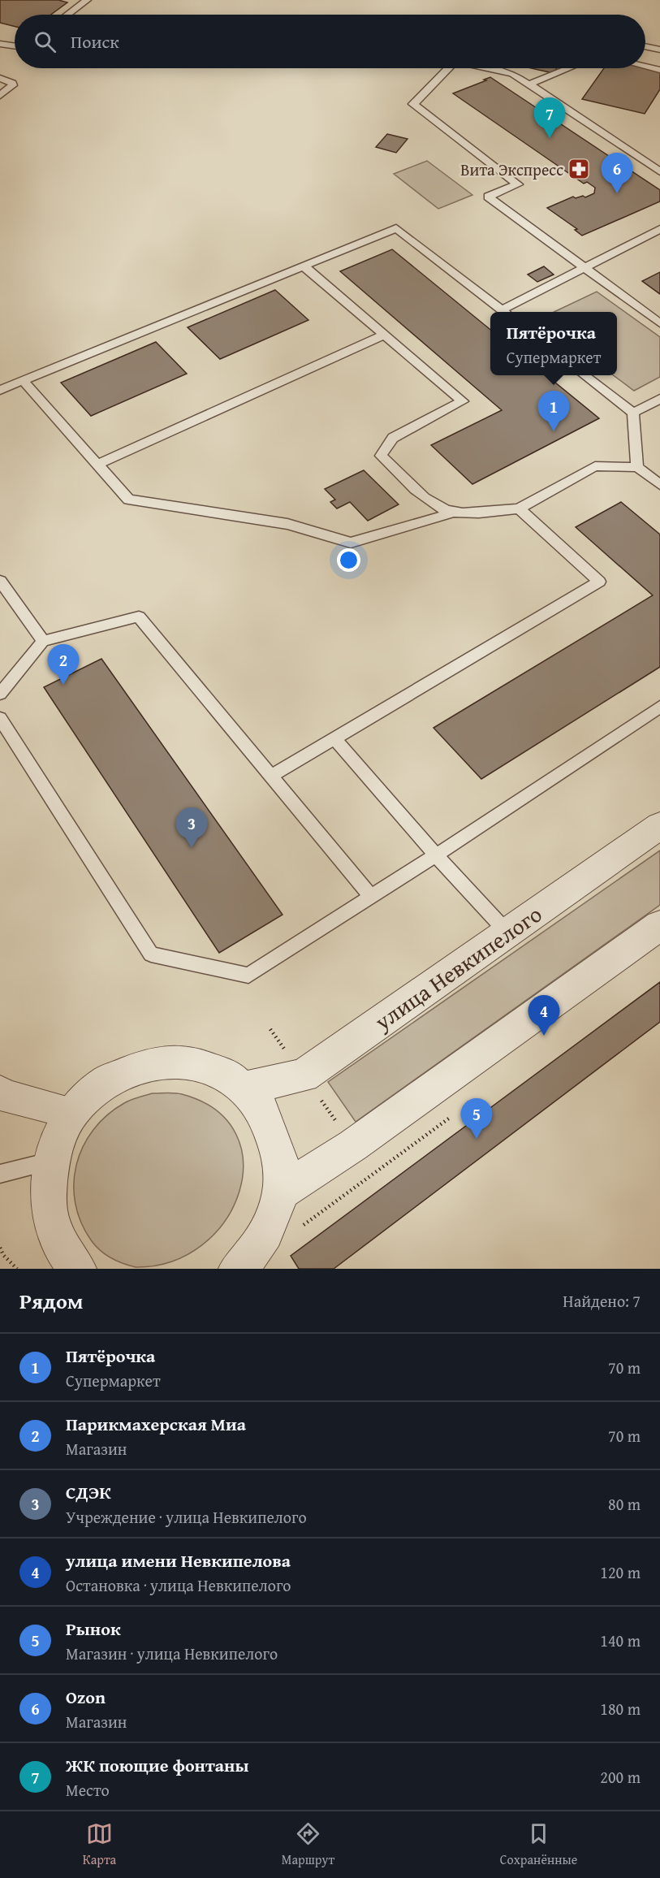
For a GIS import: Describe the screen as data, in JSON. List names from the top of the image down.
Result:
{
  "streets": {
    "street": ["улица Невкипелого"]
  },
  "places": {
    "pharmacy": ["Вита Экспресс"]
  },
  "page": {
    "search": "Поиск",
    "pins": [
      "7",
      "6",
      "1",
      "2",
      "3",
      "4",
      "5"
    ],
    "popup": ["Пятёрочка", "Супермаркет"],
    "heading": ["Рядом", "Найдено: 7"],
    "list": [
      {
        "mark": "1",
        "name": "Пятёрочка",
        "note": "Супермаркет",
        "value": "70 m"
      },
      {
        "mark": "2",
        "name": "Парикмахерская Миа",
        "note": "Магазин",
        "value": "70 m"
      },
      {
        "mark": "3",
        "name": "СДЭК",
        "note": "Учреждение · улица Невкипелого",
        "value": "80 m"
      },
      {
        "mark": "4",
        "name": "улица имени Невкипелова",
        "note": "Остановка · улица Невкипелого",
        "value": "120 m"
      },
      {
        "mark": "5",
        "name": "Рынок",
        "note": "Магазин · улица Невкипелого",
        "value": "140 m"
      },
      {
        "mark": "6",
        "name": "Ozon",
        "note": "Магазин",
        "value": "180 m"
      },
      {
        "mark": "7",
        "name": "ЖК поющие фонтаны",
        "note": "Место",
        "value": "200 m"
      }
    ],
    "nav": ["Карта", "Маршрут", "Сохранённые"]
  }
}
